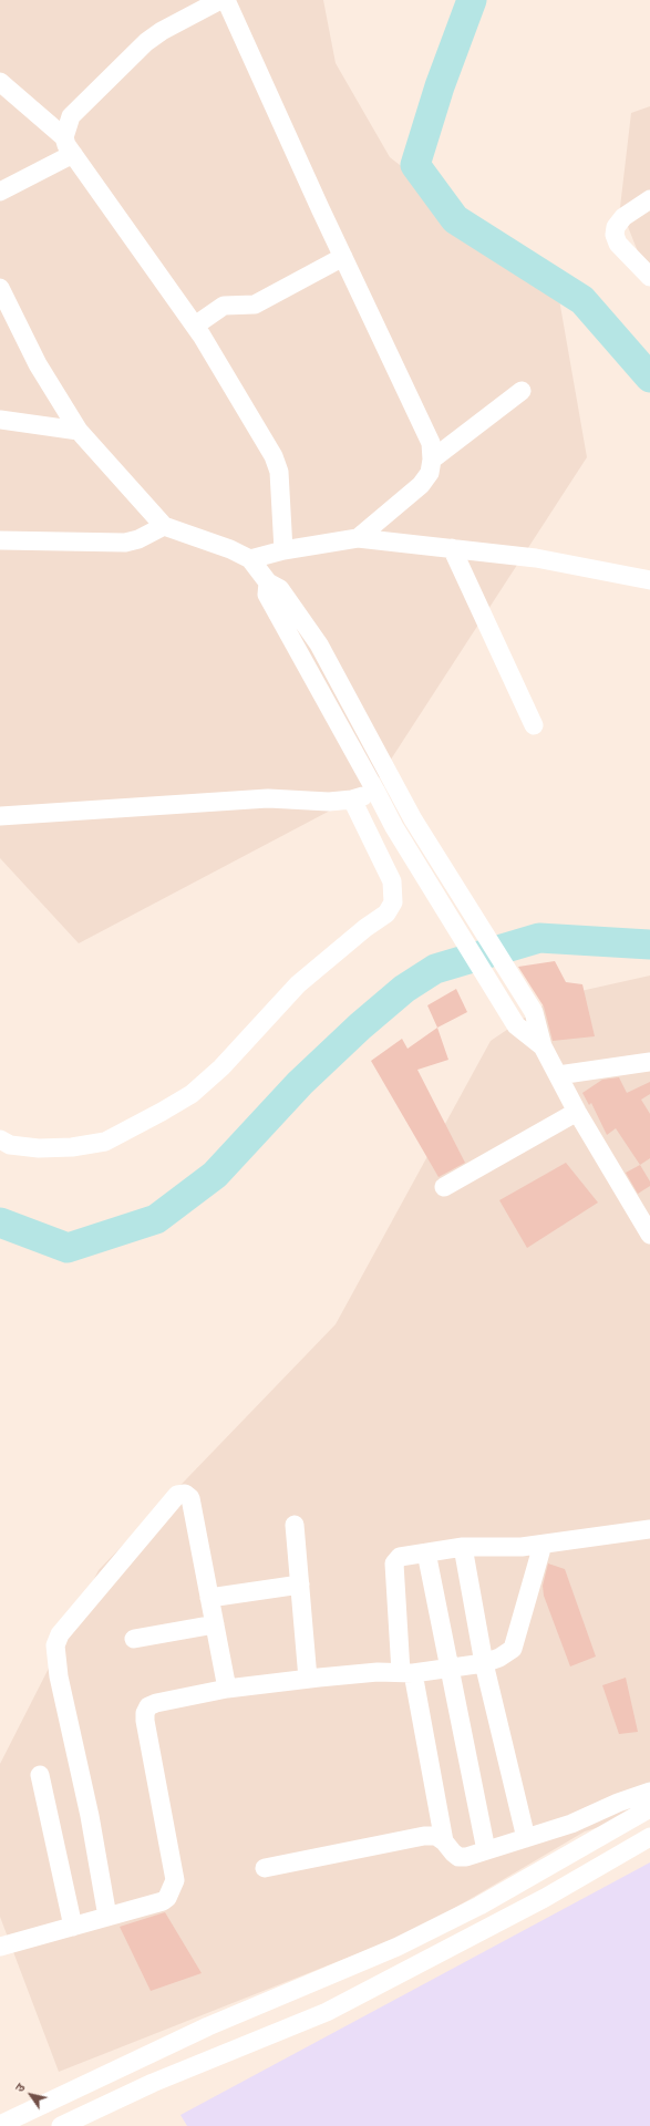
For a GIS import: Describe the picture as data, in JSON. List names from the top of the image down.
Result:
{
  "north": "top left"
}
